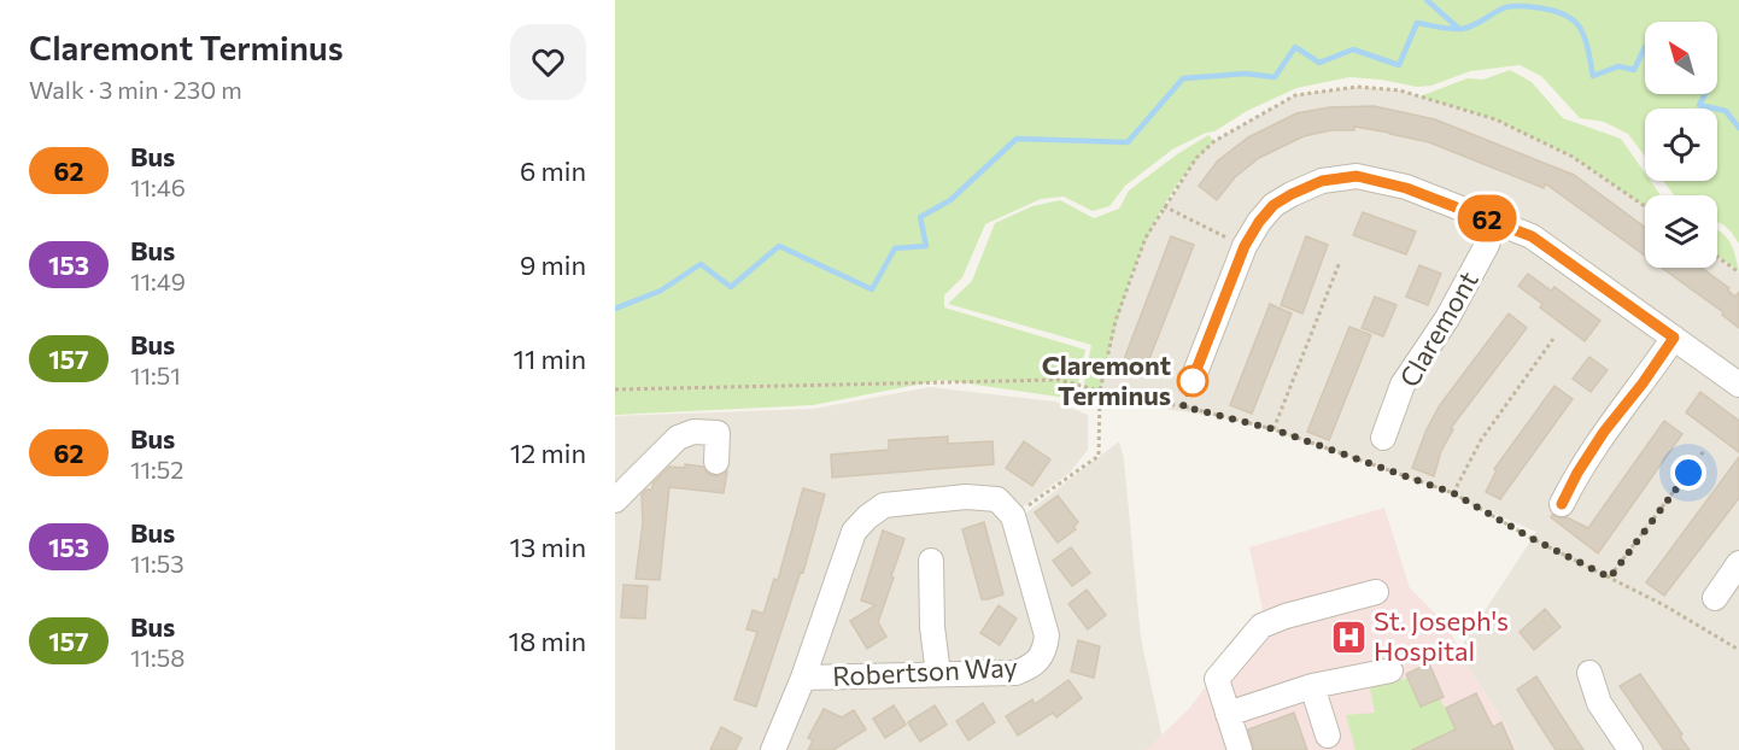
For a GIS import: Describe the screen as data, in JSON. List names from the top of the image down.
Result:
{
  "streets": {
    "street": ["Claremont", "Robertson Way"]
  },
  "places": {
    "other": ["Claremont Terminus"],
    "hospital": ["St. Joseph's Hospital"]
  },
  "lines": ["bus line 62"],
  "north": "top left",
  "page": {
    "heading": ["Claremont Terminus", "Walk · 3 min · 230 m"],
    "on_map": "62",
    "list": [
      {
        "mark": "62",
        "name": "Bus",
        "note": "11:46",
        "value": "6 min"
      },
      {
        "mark": "153",
        "name": "Bus",
        "note": "11:49",
        "value": "9 min"
      },
      {
        "mark": "157",
        "name": "Bus",
        "note": "11:51",
        "value": "11 min"
      },
      {
        "mark": "62",
        "name": "Bus",
        "note": "11:52",
        "value": "12 min"
      },
      {
        "mark": "153",
        "name": "Bus",
        "note": "11:53",
        "value": "13 min"
      },
      {
        "mark": "157",
        "name": "Bus",
        "note": "11:58",
        "value": "18 min"
      }
    ]
  }
}
